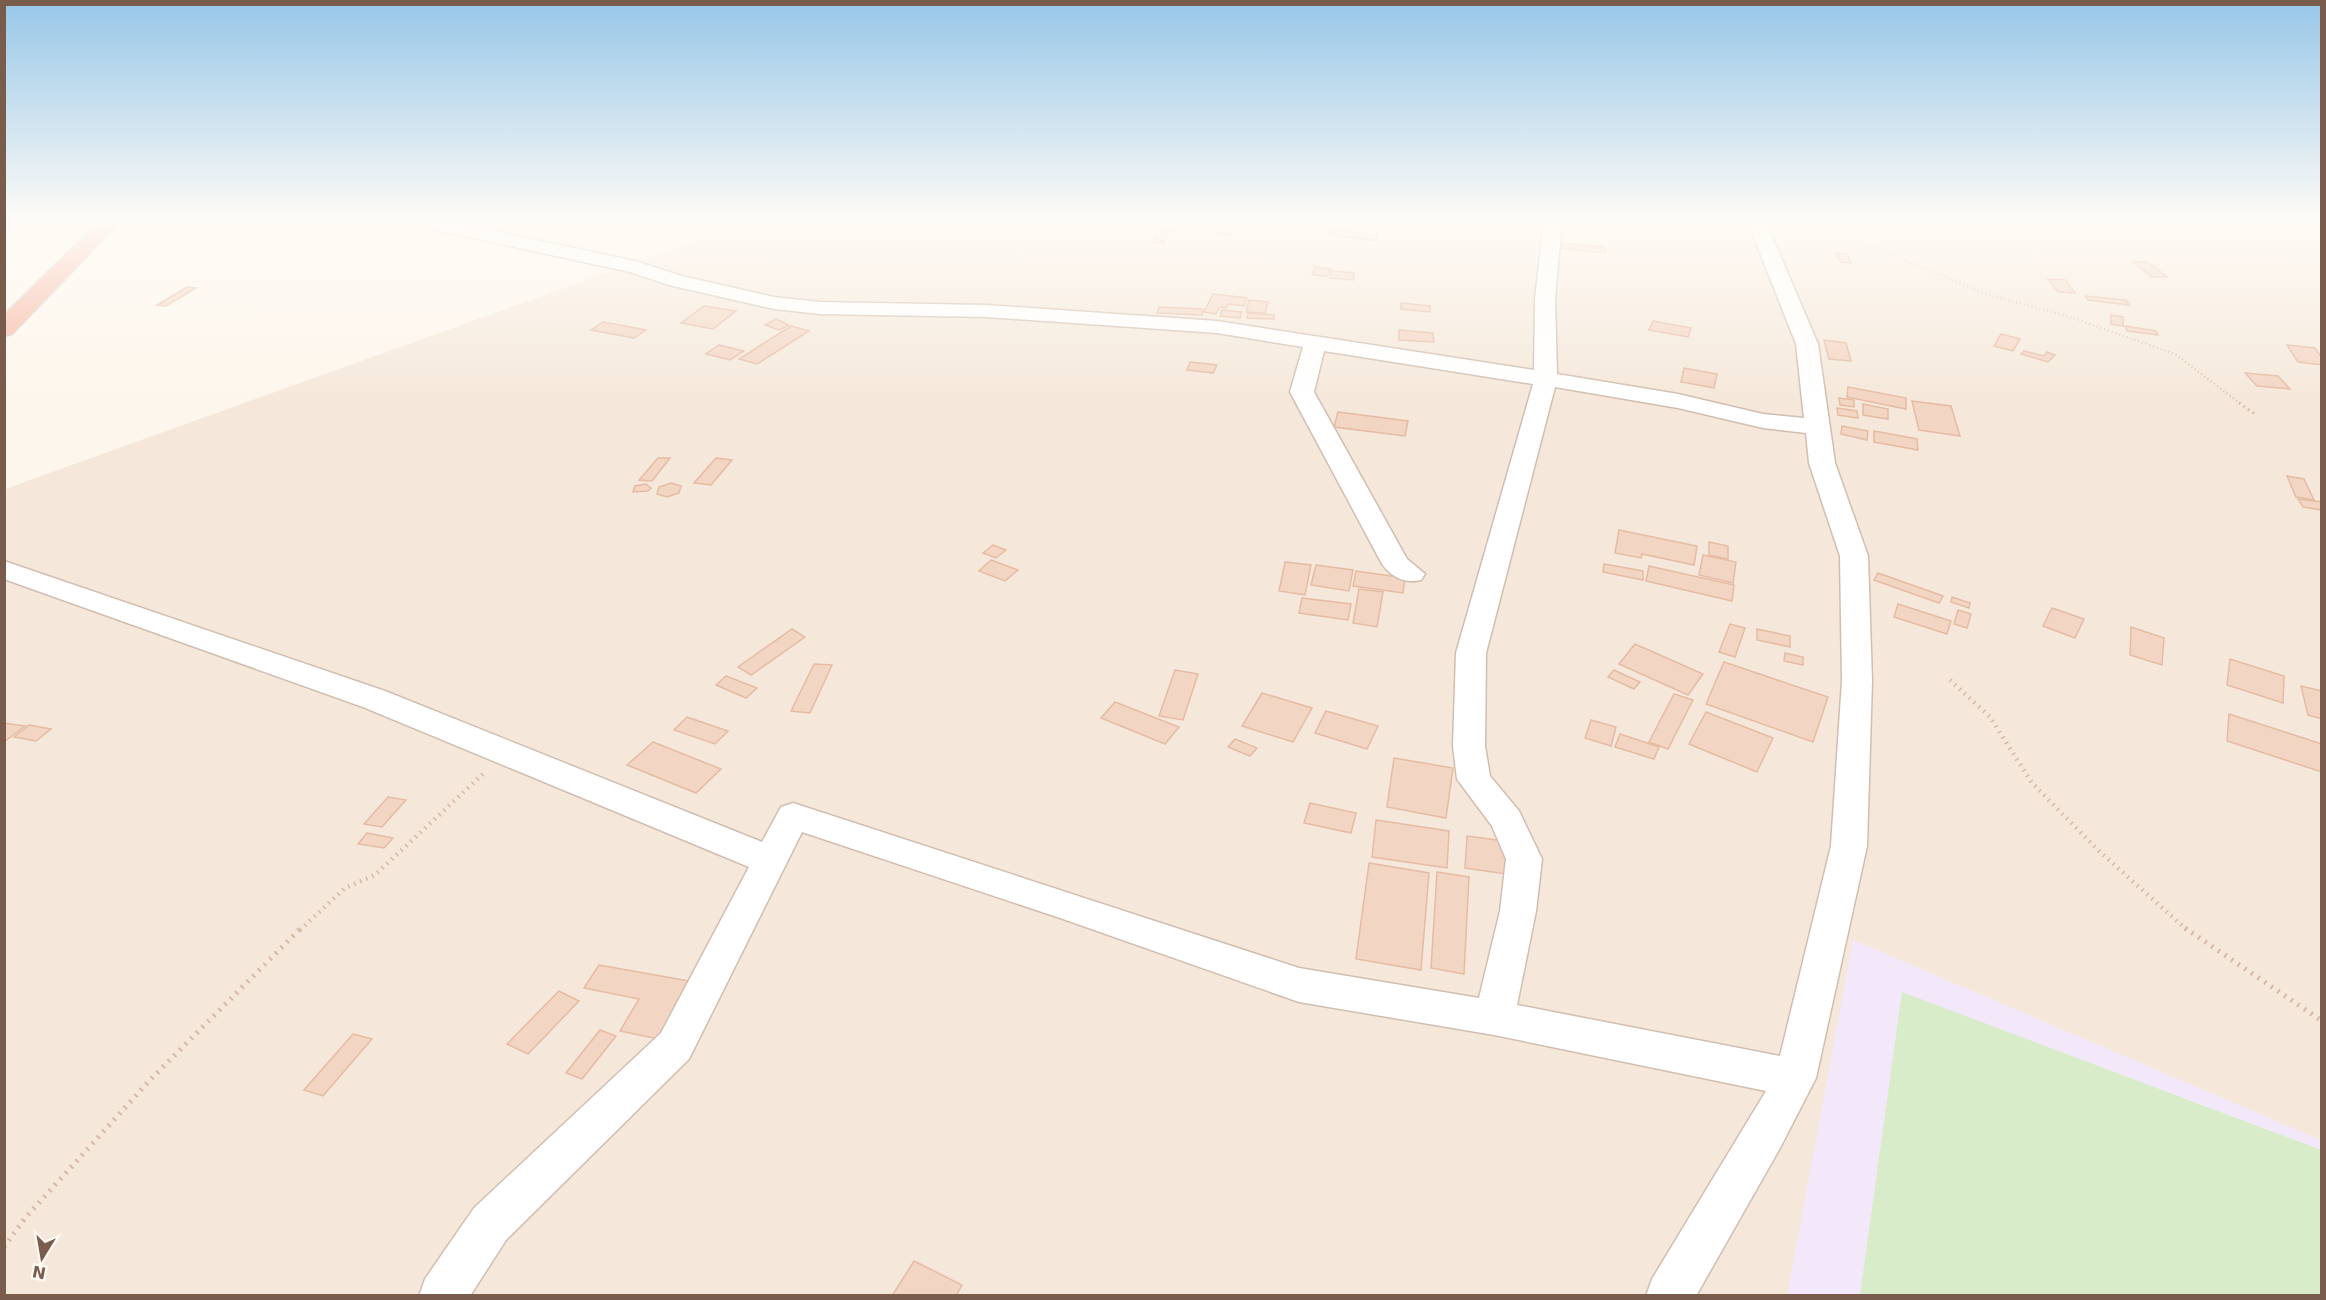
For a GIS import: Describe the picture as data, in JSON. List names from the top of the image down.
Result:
{
  "north": "bottom"
}
